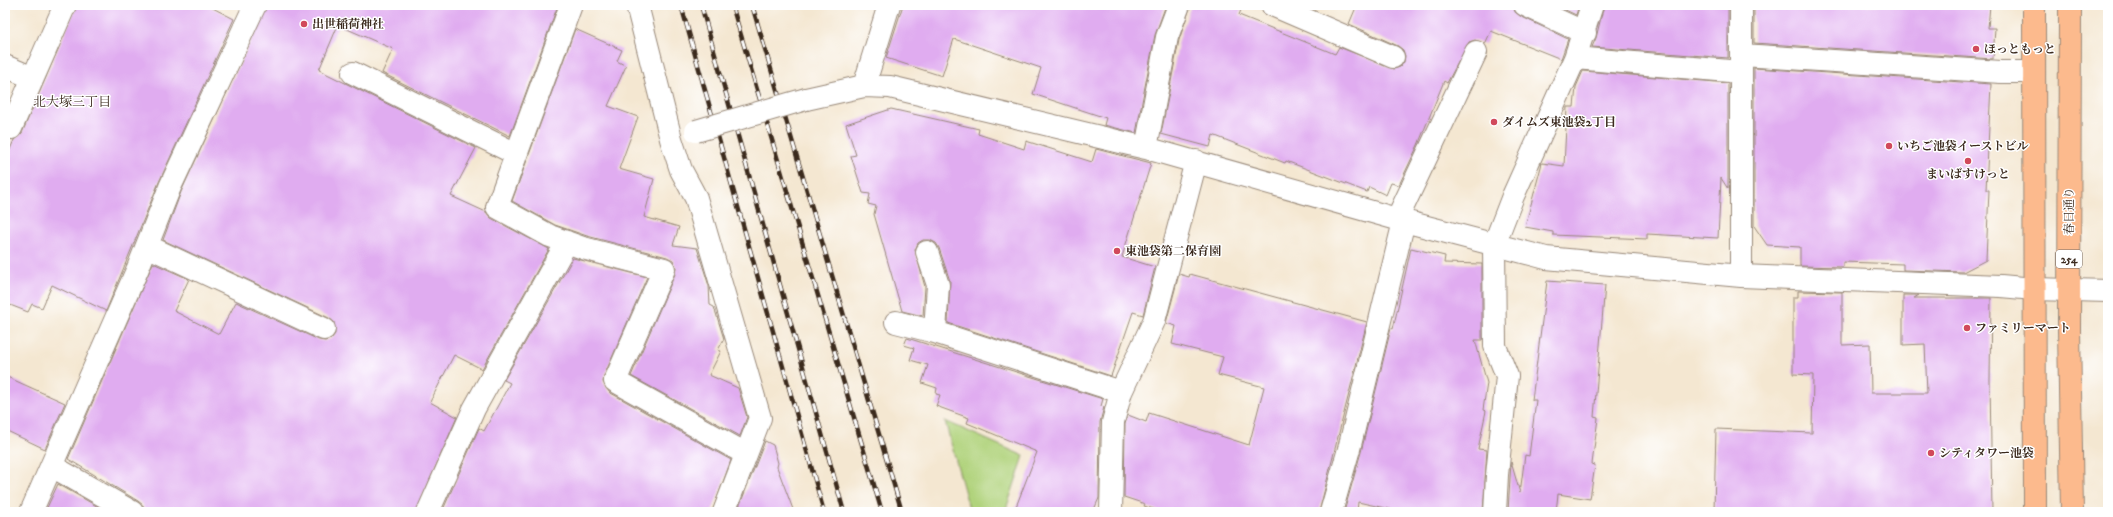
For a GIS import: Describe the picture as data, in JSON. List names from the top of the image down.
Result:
{
  "streets": {
    "highway": ["春日通り", "254"]
  },
  "districts": ["北大塚三丁目"],
  "places": [
    "出世稲荷神社",
    "ほっともっと",
    "ダイムズ東池袋2丁目",
    "いちご池袋イーストビル",
    "まいばすけっと",
    "東池袋第二保育園",
    "ファミリーマート",
    "シティタワー池袋"
  ]
}
